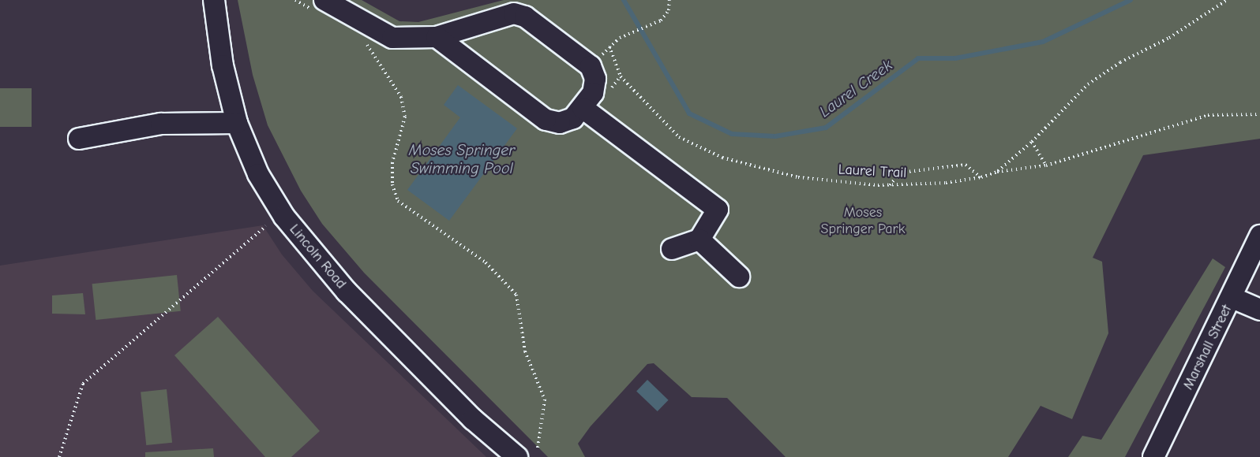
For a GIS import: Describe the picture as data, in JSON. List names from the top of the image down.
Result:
{
  "streets": {
    "street": ["Lincoln Road", "Marshall Street"],
    "path": ["Laurel Trail"]
  },
  "water": ["Laurel Creek", "Moses Springer Swimming Pool"],
  "parks": ["Moses Springer Park"]
}
